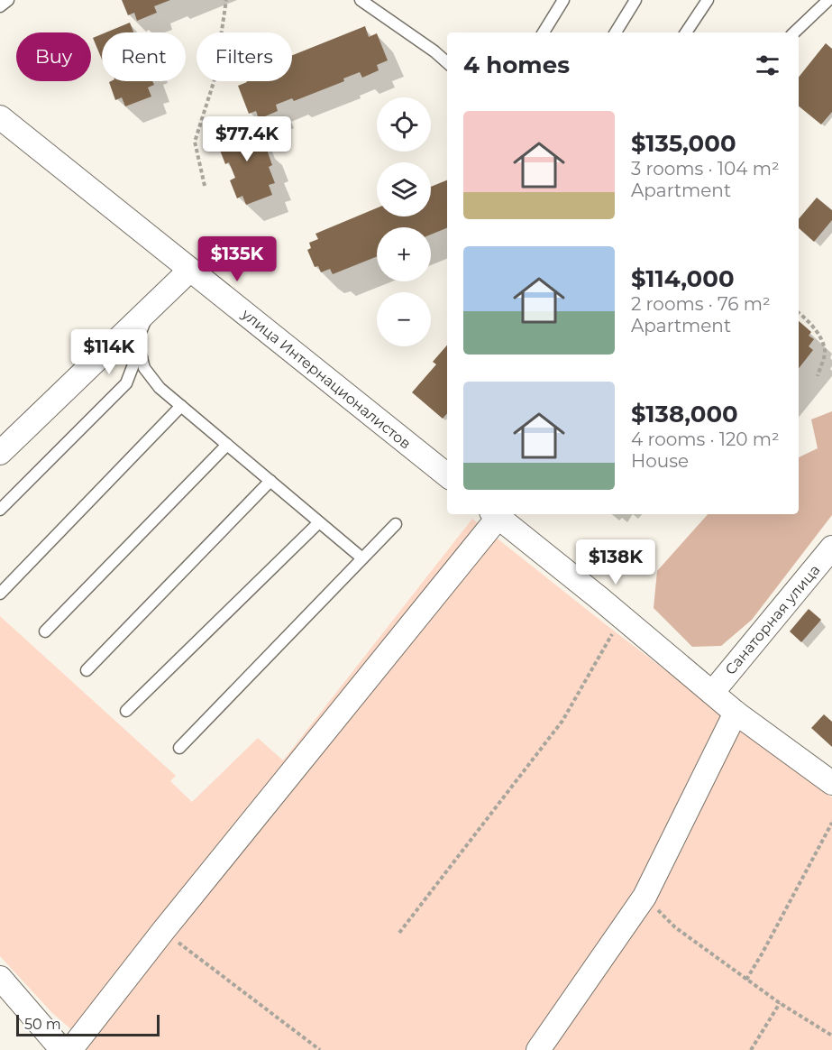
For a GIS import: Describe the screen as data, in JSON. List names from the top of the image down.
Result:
{
  "streets": {
    "street": ["улица Интернационалистов", "Санаторная улица"]
  },
  "scale_bar": "50 m",
  "page": {
    "chip": ["Buy", "Rent", "Filters"],
    "heading": "4 homes",
    "map_buttons": ["+", "−"],
    "list": [
      {
        "name": "$135,000",
        "note": "3 rooms · 104 m² · Apartment"
      },
      {
        "name": "$114,000",
        "note": "2 rooms · 76 m² · Apartment"
      },
      {
        "name": "$138,000",
        "note": "4 rooms · 120 m² · House"
      }
    ],
    "price": [
      "$77.4K",
      "$135K",
      "$114K",
      "$138K"
    ],
    "scale": "50 m"
  }
}
